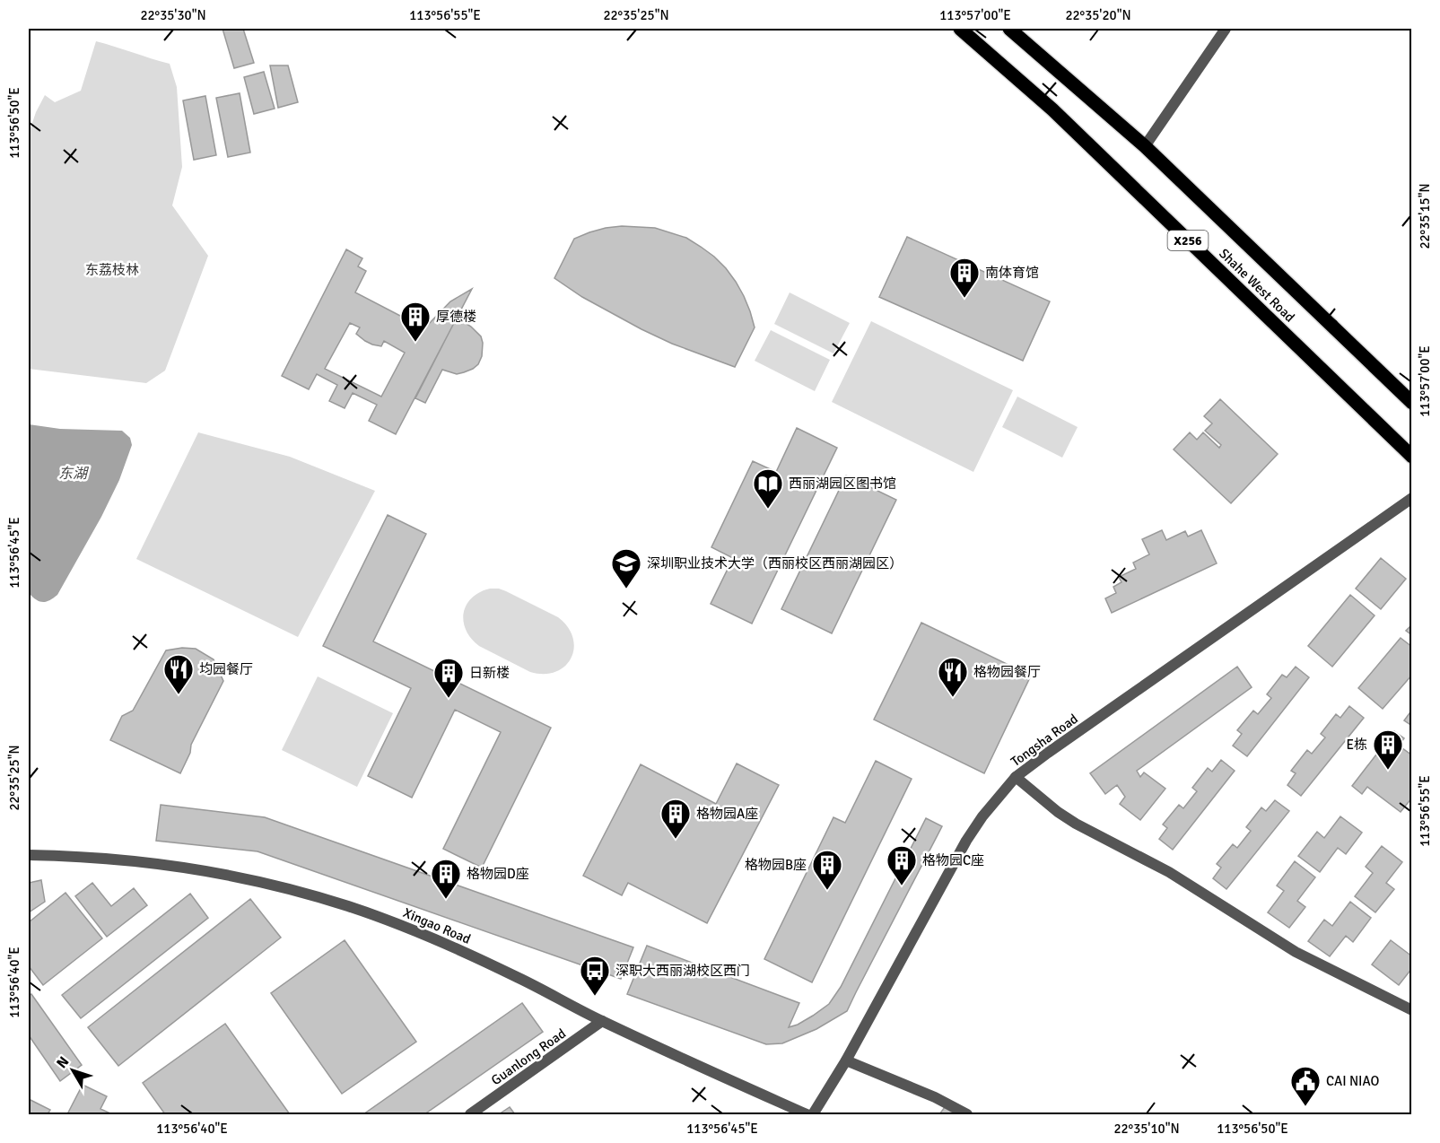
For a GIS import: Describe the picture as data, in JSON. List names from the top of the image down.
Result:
{
  "streets": {
    "main road": ["X256", "Shahe West Road"],
    "street": ["Tongsha Road", "Xingao Road", "Guanlong Road"]
  },
  "crossings": [
    ["Xingao Road", "Guanlong Road"]
  ],
  "water": ["东湖"],
  "parks": ["东荔枝林"],
  "places": {
    "building": [
      "南体育馆",
      "厚德楼",
      "日新楼",
      "E栋",
      "格物园A座",
      "格物园C座",
      "格物园B座",
      "格物园D座"
    ],
    "library": ["西丽湖园区图书馆"],
    "school or university": ["深圳职业技术大学（西丽校区西丽湖园区）"],
    "restaurant": ["均园餐厅", "格物园餐厅"],
    "bus stop": ["深职大西丽湖校区西门"],
    "public building": ["CAI NIAO"]
  },
  "north": "top left",
  "coordinates": [
    "22°35'30\"N",
    "113°56'55\"E",
    "22°35'25\"N",
    "113°57'00\"E",
    "22°35'20\"N",
    "113°56'50\"E",
    "22°35'15\"N",
    "113°56'45\"E",
    "113°56'40\"E",
    "22°35'10\"N"
  ]
}
